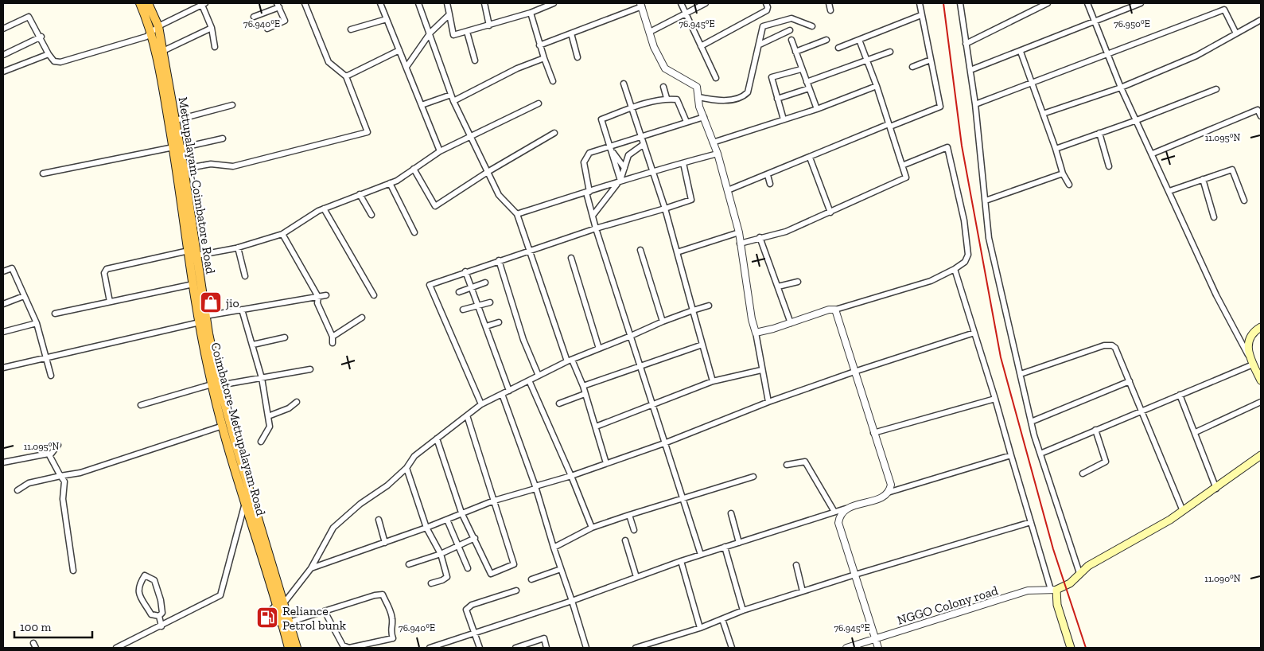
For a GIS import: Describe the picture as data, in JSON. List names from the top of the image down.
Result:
{
  "streets": {
    "highway": ["Mettupalayam-Coimbatore Road", "Coimbatore-Mettupalayam Road"],
    "street": ["NGGO Colony road"]
  },
  "crossings": [
    ["Mettupalayam-Coimbatore Road", "Coimbatore-Mettupalayam Road"]
  ],
  "places": {
    "shop": ["jio"],
    "fuel station": ["Reliance Petrol bunk"]
  },
  "scale_bar": "100 m",
  "coordinates": [
    "76.940°E",
    "76.945°E",
    "76.950°E",
    "11.095°N",
    "11.090°N"
  ]
}
